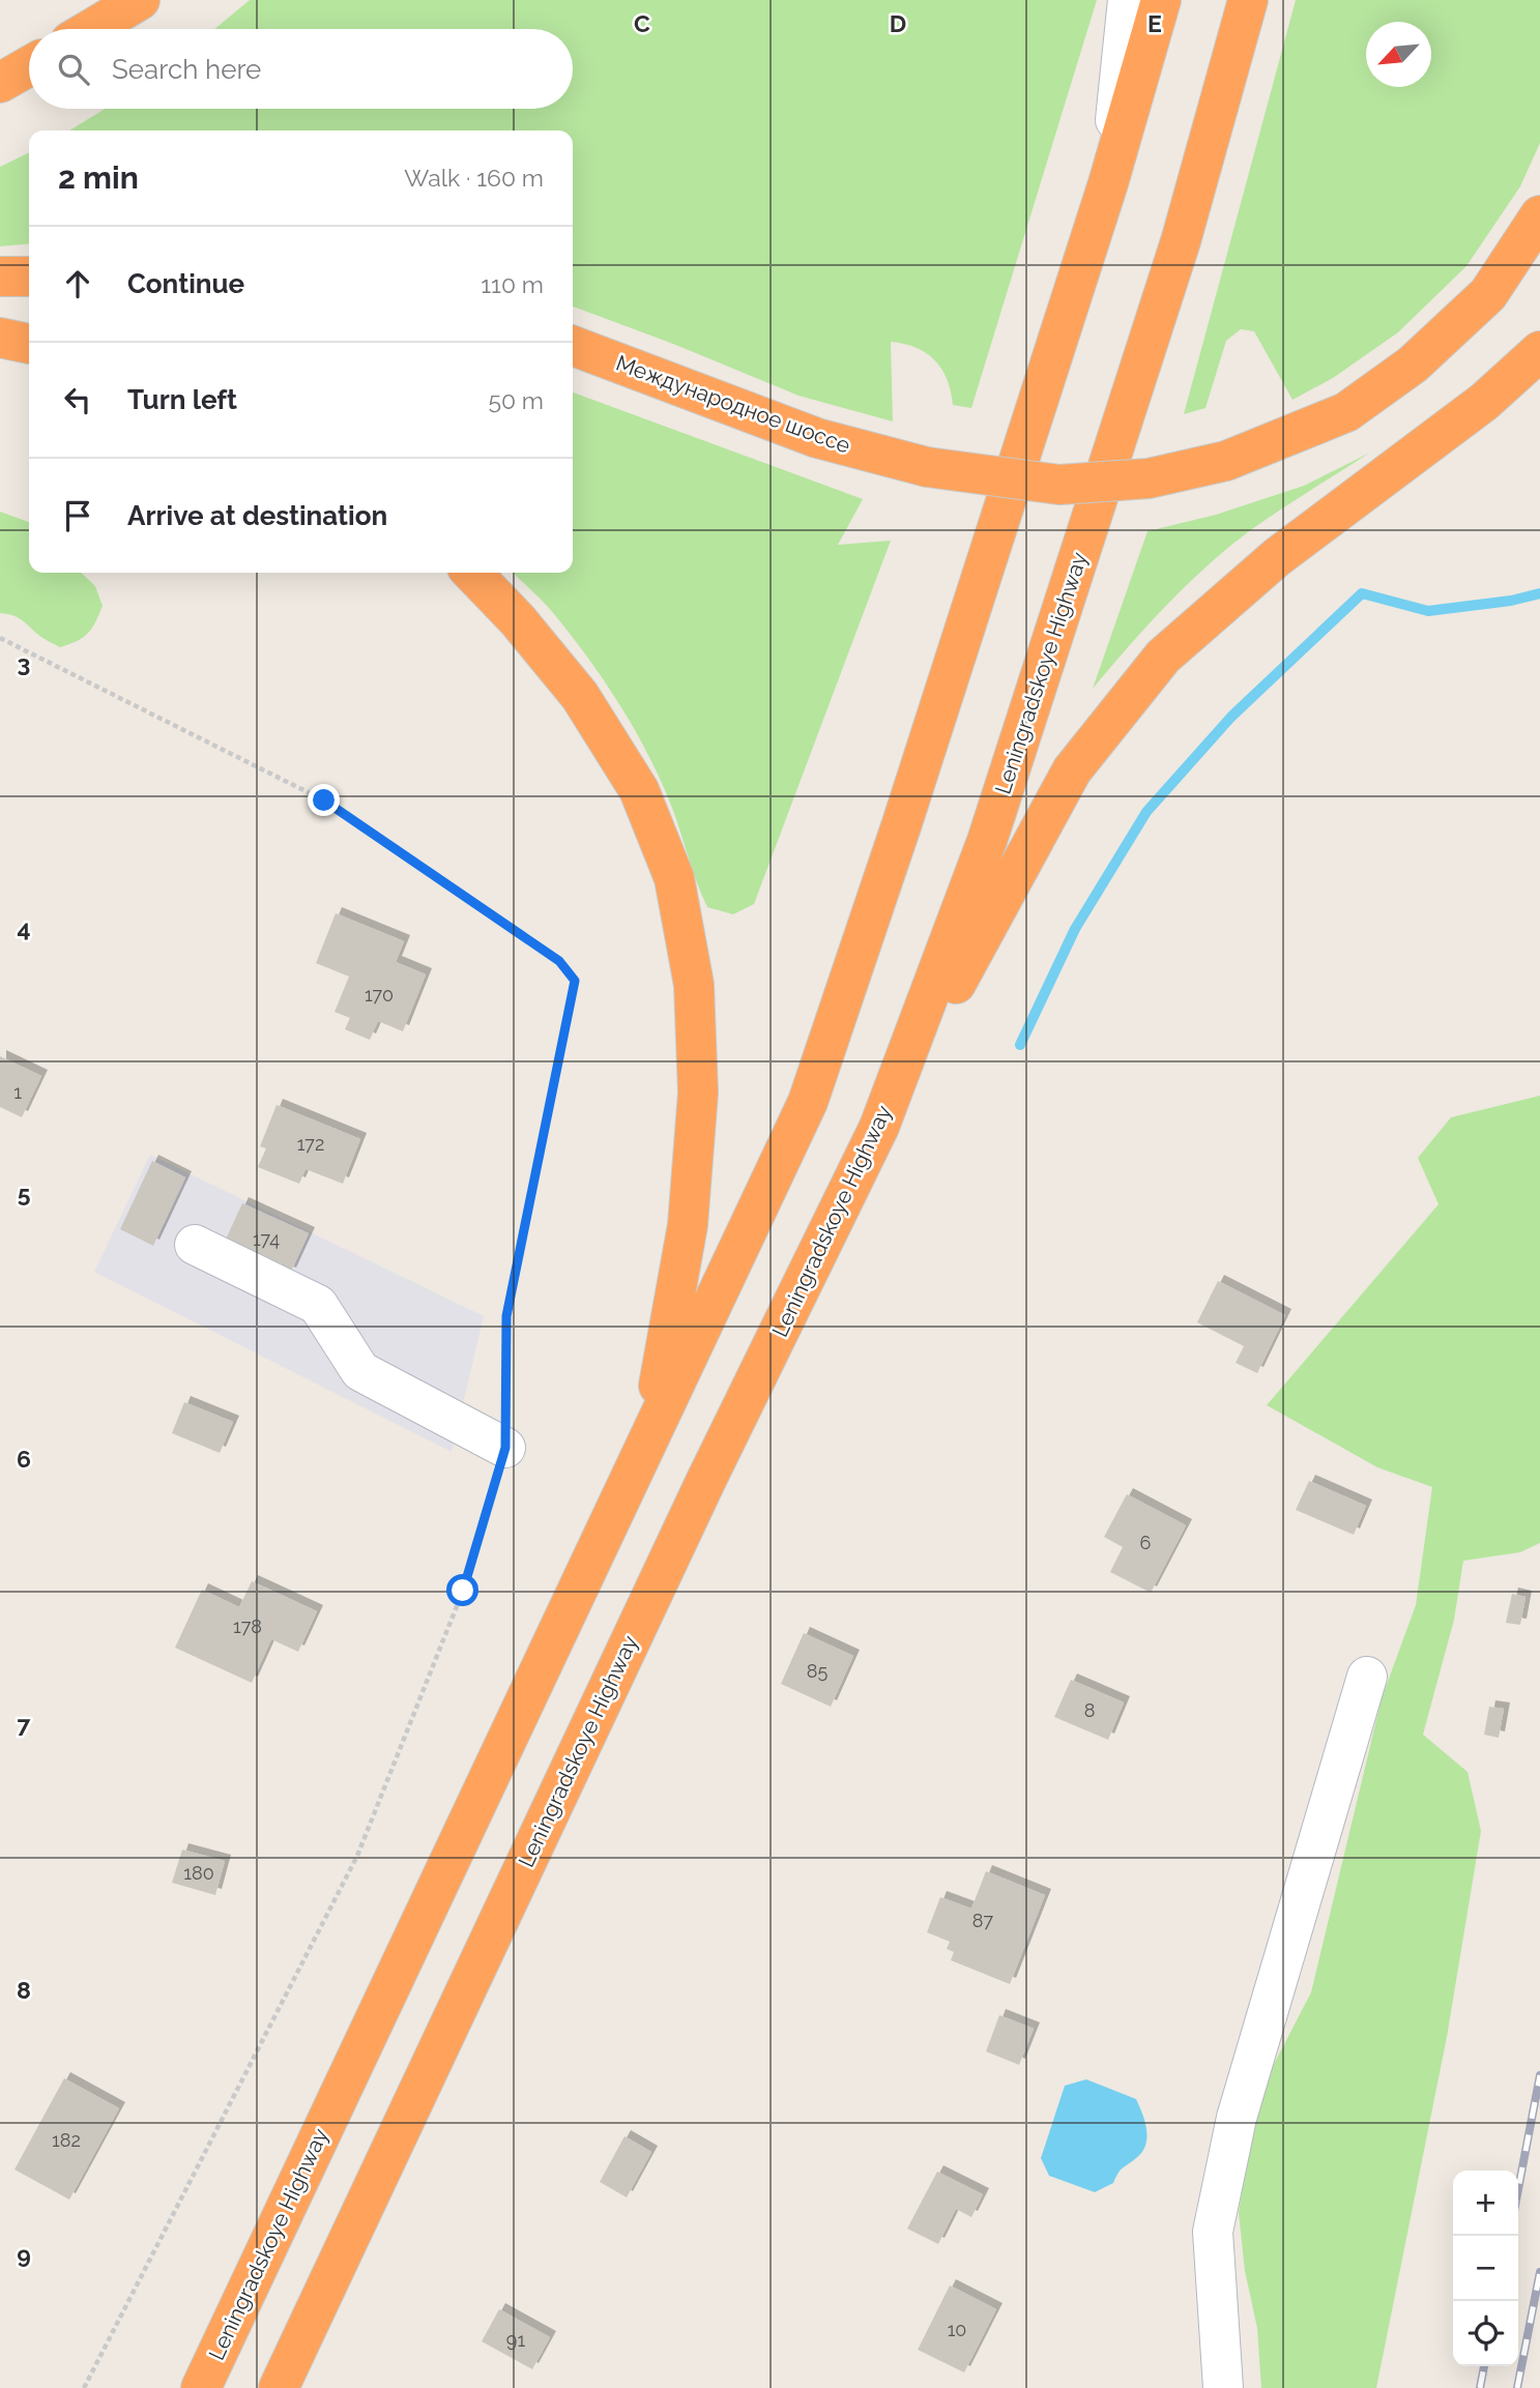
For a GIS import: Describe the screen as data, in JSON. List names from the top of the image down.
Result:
{
  "streets": {
    "highway": ["Международное шоссе", "Leningradskoye Highway"]
  },
  "house_numbers": [
    "170",
    "1",
    "172",
    "174",
    "6",
    "178",
    "85",
    "8",
    "180",
    "87",
    "182",
    "10",
    "91"
  ],
  "north": "bottom left",
  "page": {
    "search": "Search here",
    "heading": ["2 min", "Walk · 160 m"],
    "list": [
      ["Continue", "110 m"],
      ["Turn left", "50 m"],
      "Arrive at destination"
    ],
    "map_buttons": ["+", "−"]
  },
  "grid": {
    "columns": ["C", "D", "E"],
    "rows": [
      "3",
      "4",
      "5",
      "6",
      "7",
      "8",
      "9"
    ]
  }
}
